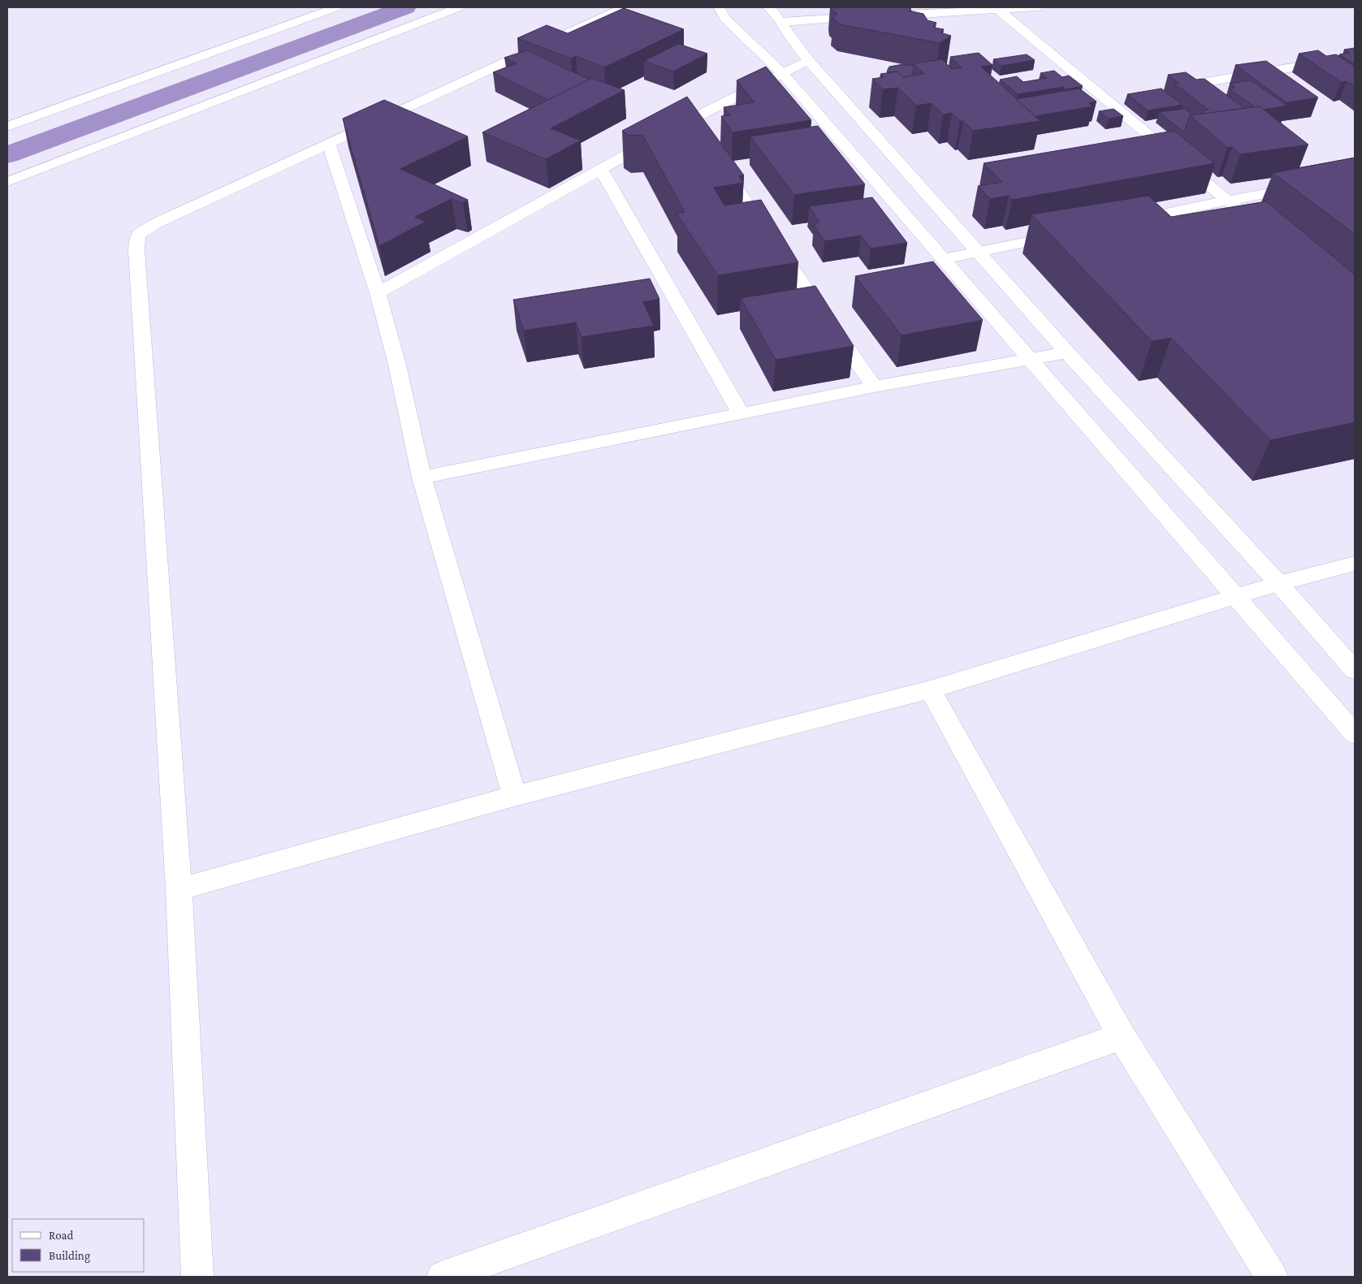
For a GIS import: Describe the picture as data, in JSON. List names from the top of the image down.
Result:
{
  "legend": ["Road", "Building"]
}
